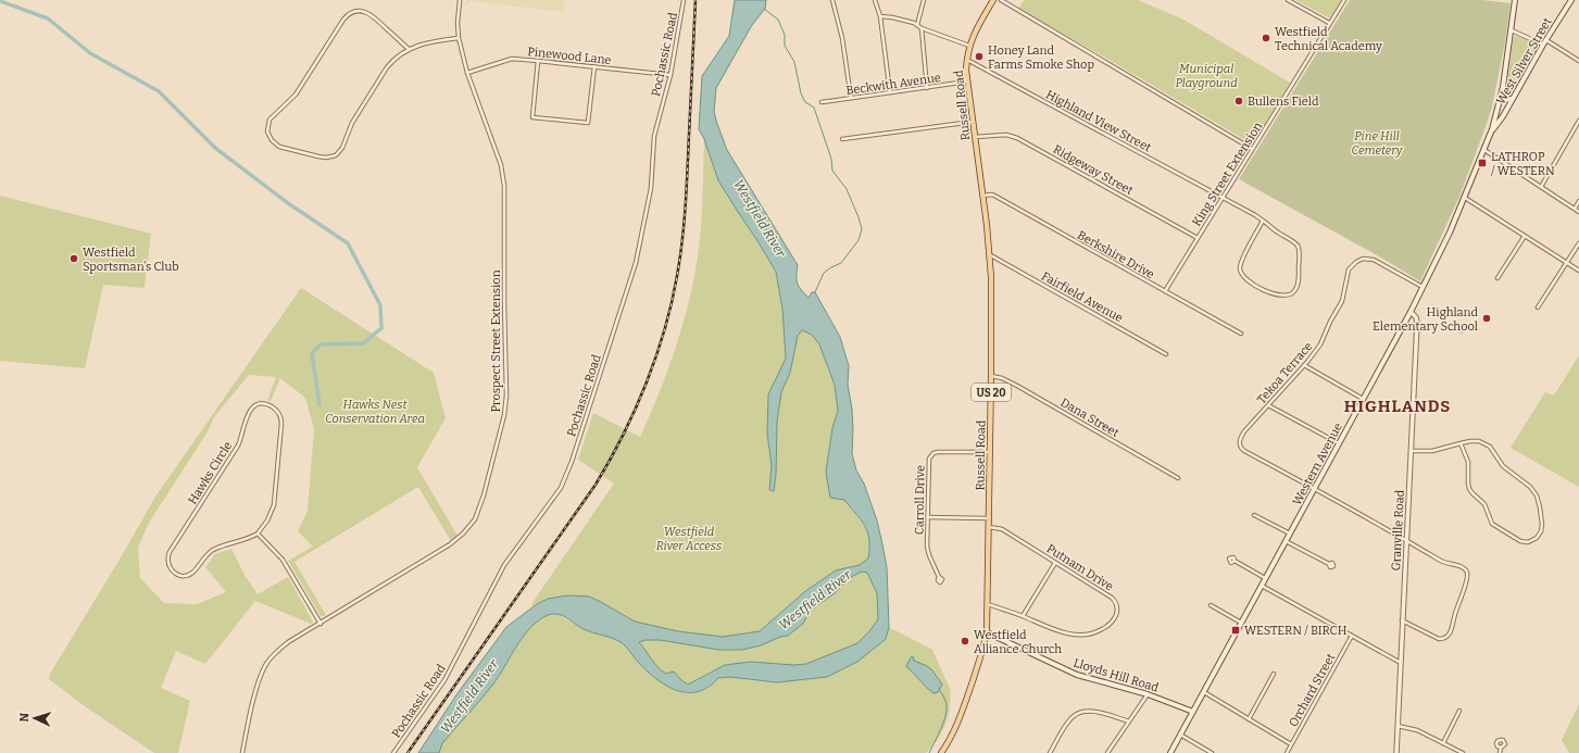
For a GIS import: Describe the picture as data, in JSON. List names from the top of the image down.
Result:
{
  "streets": {
    "main road": [
      "West Silver Street",
      "Russell Road",
      "US 20",
      "Western Avenue",
      "Lloyds Hill Road"
    ],
    "street": [
      "Pochassic Road",
      "Pinewood Lane",
      "Beckwith Avenue",
      "Highland View Street",
      "Ridgeway Street",
      "King Street Extension",
      "Berkshire Drive",
      "Fairfield Avenue",
      "Prospect Street Extension",
      "Tekoa Terrace",
      "Dana Street",
      "Hawks Circle",
      "Carroll Drive",
      "Granville Road",
      "Putnam Drive",
      "Orchard Street"
    ]
  },
  "crossings": [
    ["Pochassic Road", "Pinewood Lane"],
    ["Pinewood Lane", "Prospect Street Extension"],
    ["West Silver Street", "Western Avenue"],
    ["Beckwith Avenue", "Russell Road"],
    ["Russell Road", "Highland View Street"],
    ["Russell Road", "Ridgeway Street"],
    ["Russell Road", "Berkshire Drive"],
    ["Russell Road", "Fairfield Avenue"],
    ["Russell Road", "US 20"],
    ["Russell Road", "Dana Street"],
    ["Russell Road", "Carroll Drive"],
    ["Russell Road", "Putnam Drive"],
    ["Russell Road", "Lloyds Hill Road"],
    ["Highland View Street", "King Street Extension"],
    ["Ridgeway Street", "King Street Extension"],
    ["King Street Extension", "Berkshire Drive"],
    ["Tekoa Terrace", "Western Avenue"],
    ["Western Avenue", "Granville Road"],
    ["Western Avenue", "Lloyds Hill Road"]
  ],
  "districts": ["HIGHLANDS"],
  "water": ["Westfield River"],
  "parks": [
    "Municipal Playground",
    "Pine Hill Cemetery",
    "Hawks Nest Conservation Area",
    "Westfield River Access"
  ],
  "places": {
    "other": [
      "Westfield Technical Academy",
      "Honey Land Farms Smoke Shop",
      "Bullens Field",
      "Westfield Sportsman's Club",
      "Highland Elementary School",
      "Westfield Alliance Church"
    ],
    "transit": ["LATHROP / WESTERN", "WESTERN / BIRCH"]
  },
  "north": "left"
}
